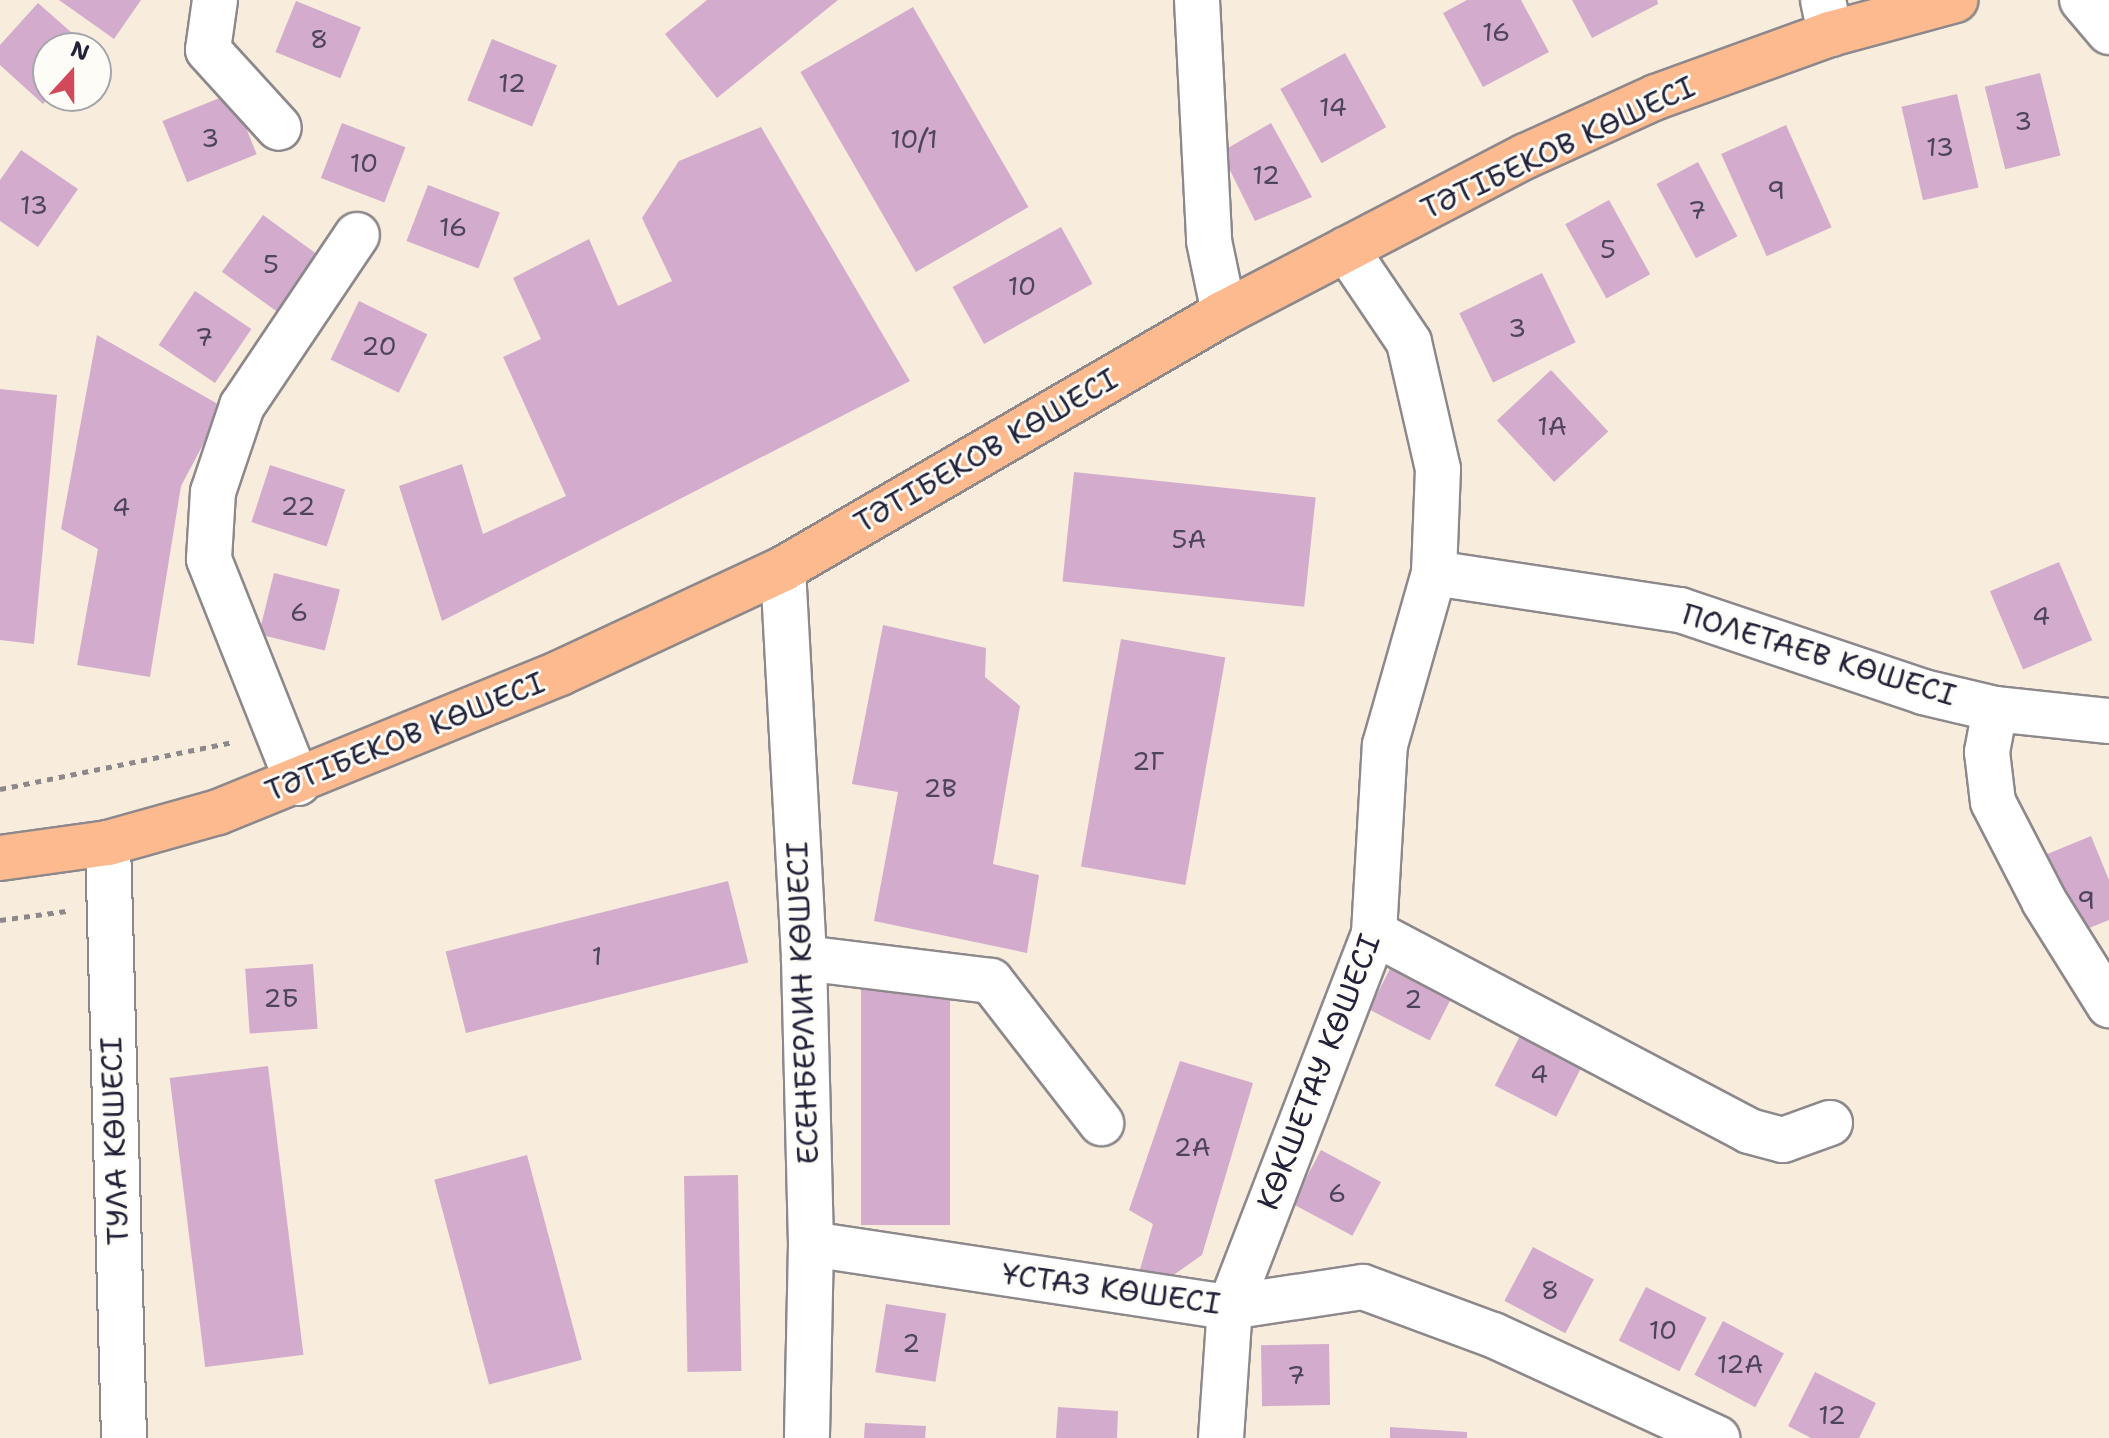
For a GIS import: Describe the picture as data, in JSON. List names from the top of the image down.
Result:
{
  "streets": {
    "main road": ["ТӘТІБЕКОВ КӨШЕСІ"],
    "street": [
      "ПОЛЕТАЕВ КӨШЕСІ",
      "ЕСЕНБЕРЛИН КӨШЕСІ",
      "КӨКШЕТАУ КӨШЕСІ",
      "ТУЛА КӨШЕСІ",
      "ҰСТАЗ КӨШЕСІ"
    ]
  },
  "crossings": [
    ["ТӘТІБЕКОВ КӨШЕСІ", "ЕСЕНБЕРЛИН КӨШЕСІ"],
    ["ТӘТІБЕКОВ КӨШЕСІ", "КӨКШЕТАУ КӨШЕСІ"],
    ["ТӘТІБЕКОВ КӨШЕСІ", "ТУЛА КӨШЕСІ"],
    ["ПОЛЕТАЕВ КӨШЕСІ", "КӨКШЕТАУ КӨШЕСІ"],
    ["ЕСЕНБЕРЛИН КӨШЕСІ", "ҰСТАЗ КӨШЕСІ"],
    ["КӨКШЕТАУ КӨШЕСІ", "ҰСТАЗ КӨШЕСІ"]
  ],
  "house_numbers": [
    "16",
    "8",
    "12",
    "14",
    "3",
    "3",
    "10/1",
    "13",
    "10",
    "12",
    "9",
    "13",
    "7",
    "16",
    "5",
    "5",
    "10",
    "3",
    "7",
    "20",
    "1А",
    "22",
    "4",
    "5А",
    "6",
    "4",
    "2Г",
    "2В",
    "9",
    "1",
    "2Б",
    "2",
    "4",
    "2А",
    "6",
    "8",
    "10",
    "2",
    "12А",
    "7",
    "12"
  ],
  "north": "top"
}
